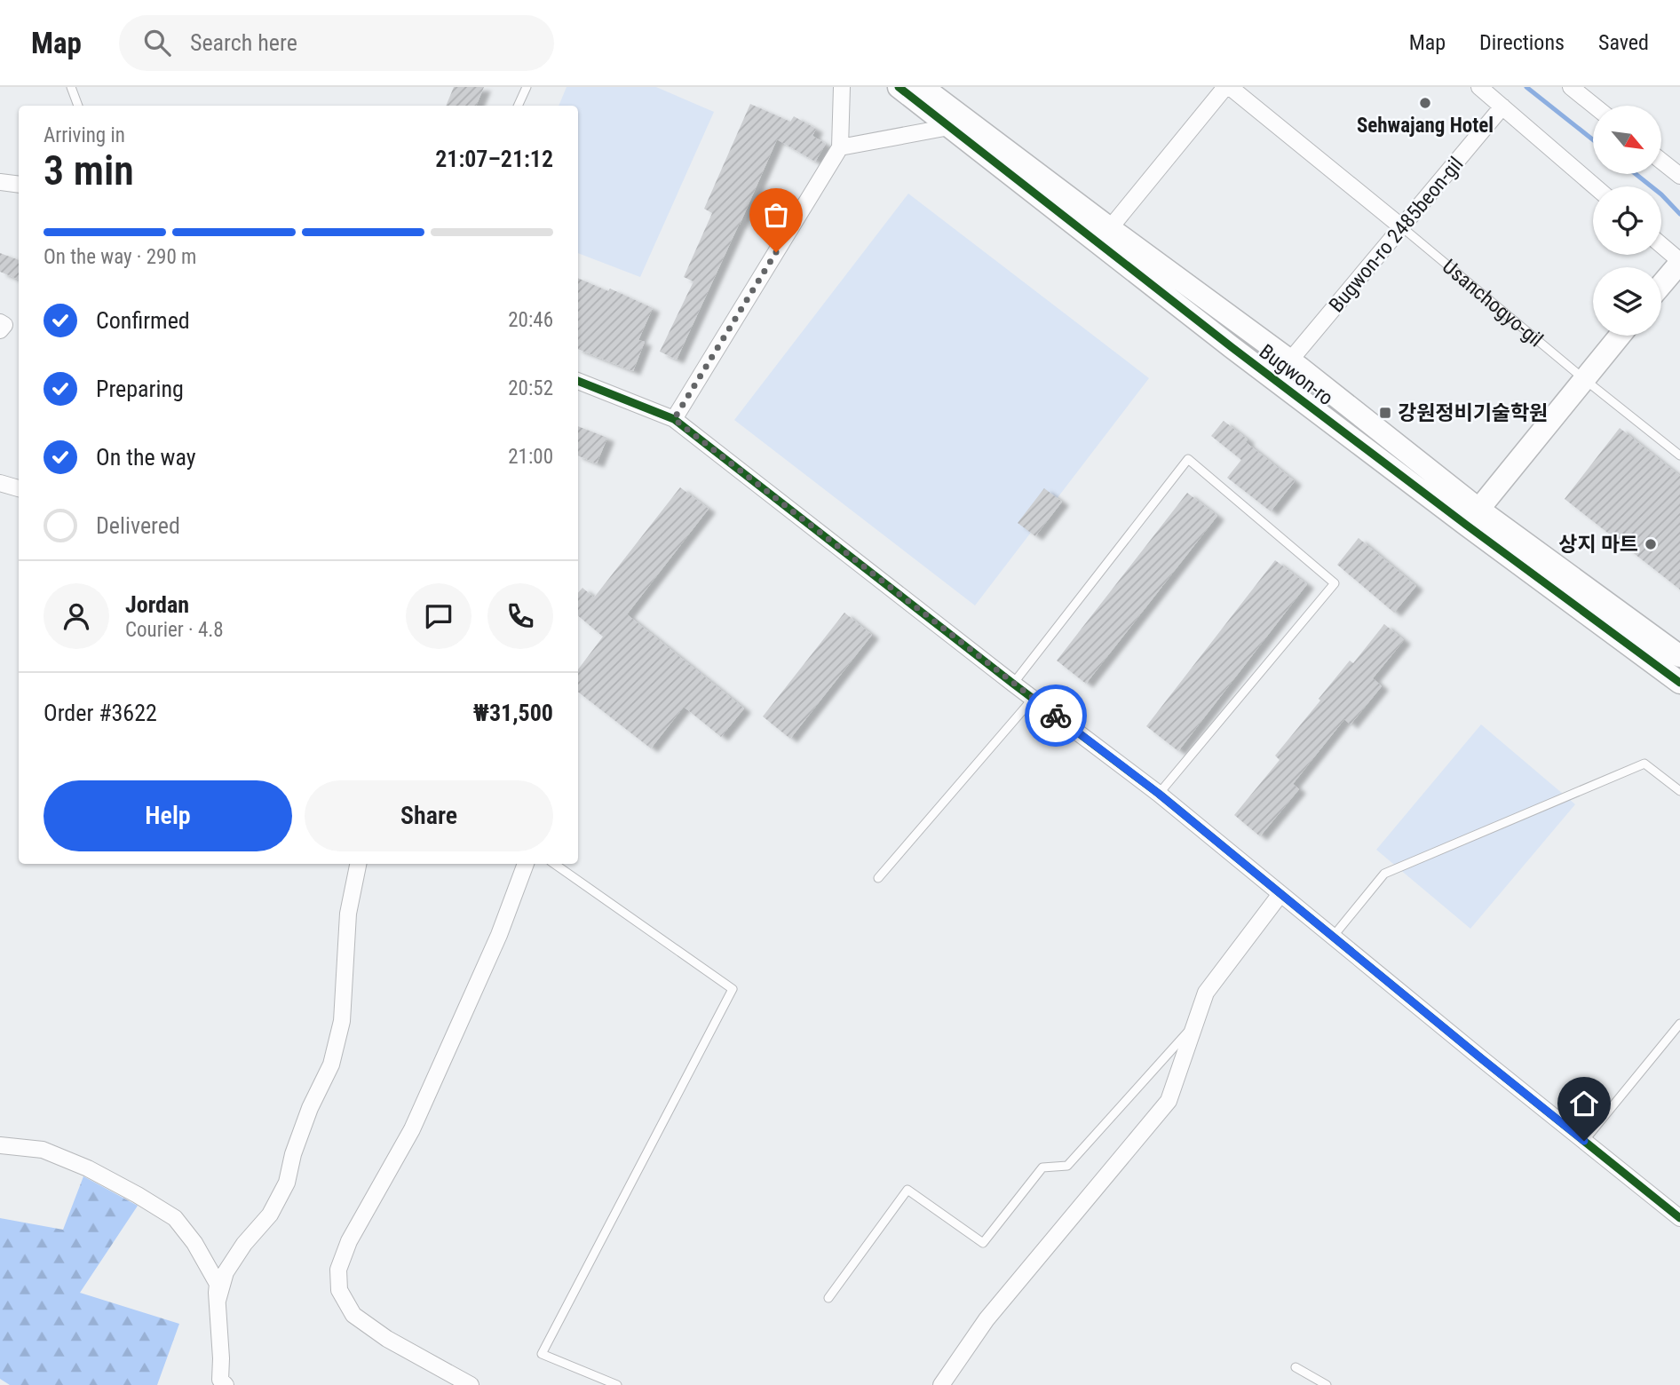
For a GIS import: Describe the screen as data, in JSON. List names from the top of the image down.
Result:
{
  "streets": {
    "street": ["Bugwon-ro 2485beon-gil", "Bugwon-ro"],
    "lane": ["Usanchogyo-gil"]
  },
  "crossings": [
    ["Bugwon-ro 2485beon-gil", "Usanchogyo-gil"],
    ["Bugwon-ro 2485beon-gil", "Bugwon-ro"]
  ],
  "places": {
    "other": ["Sehwajang Hotel", "상지 마트"],
    "transit": ["강원정비기술학원"]
  },
  "north": "bottom right",
  "page": {
    "header": "Map",
    "search": "Search here",
    "nav": ["Map", "Directions", "Saved"],
    "heading": ["3 min", "Arriving in", "21:07–21:12"],
    "panel": [
      "Jordan",
      "Courier · 4.8",
      "Order #3622",
      "₩31,500"
    ],
    "bar": "On the way · 290 m",
    "list": [
      ["Confirmed", "20:46"],
      ["Preparing", "20:52"],
      ["On the way", "21:00"],
      "Delivered"
    ],
    "buttons": ["Help", "Share"]
  }
}
